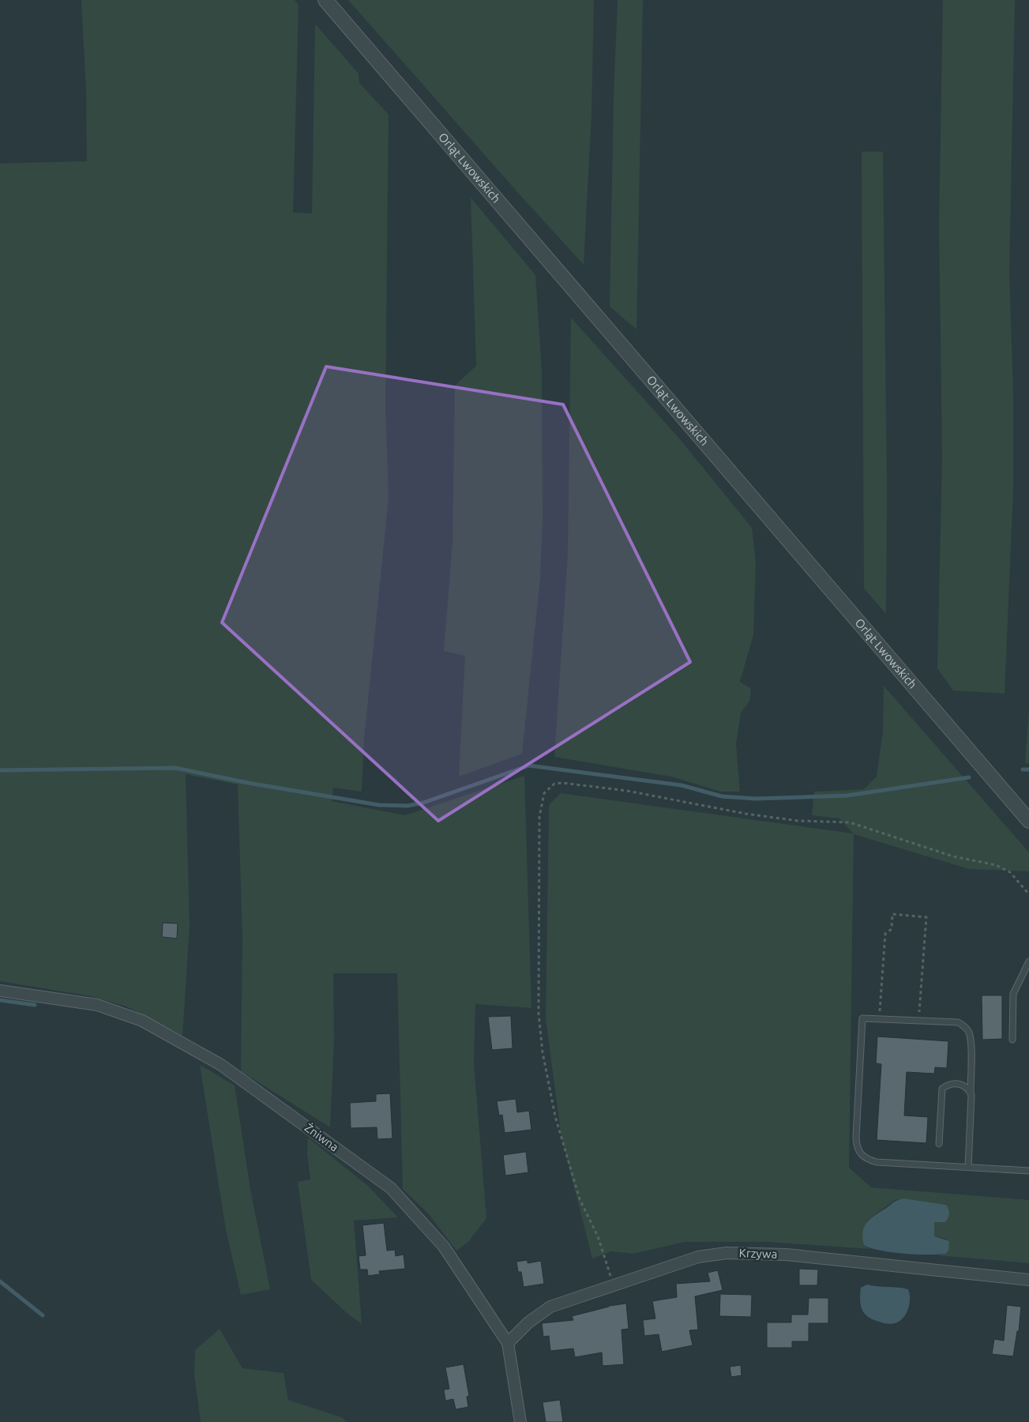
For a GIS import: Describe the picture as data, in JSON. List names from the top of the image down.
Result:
{
  "streets": {
    "street": ["Orląt Lwowskich", "Żniwna", "Krzywa"]
  },
  "crossings": [
    ["Żniwna", "Krzywa"]
  ]
}
